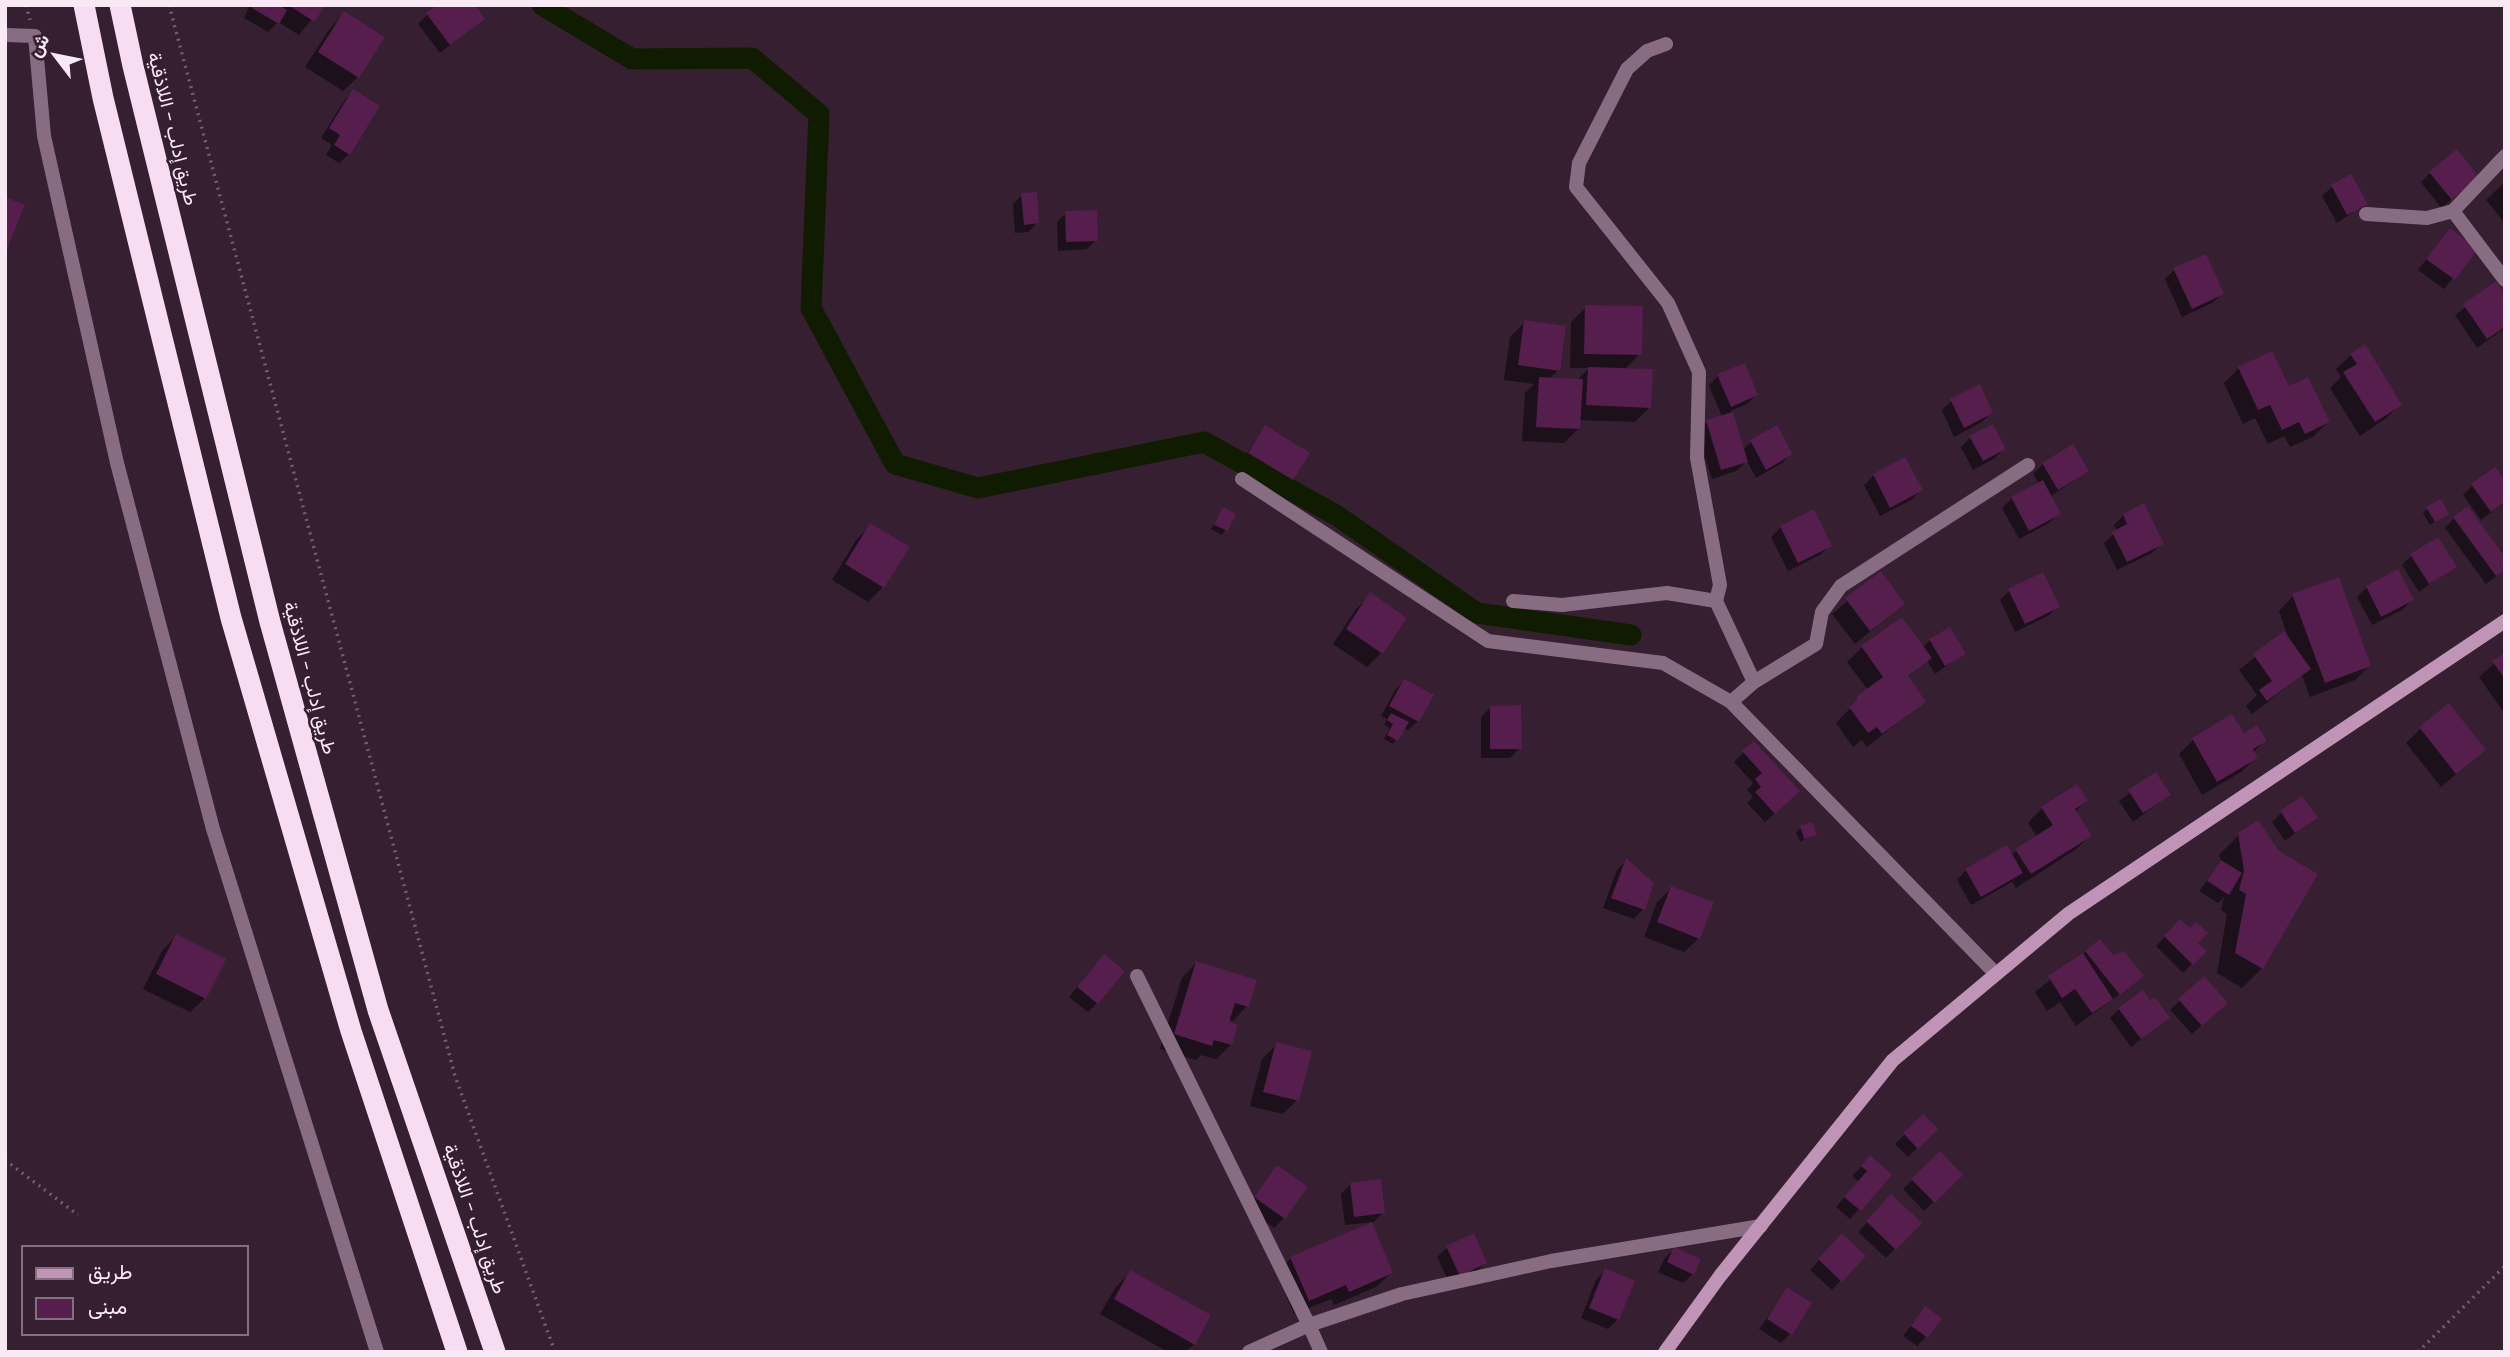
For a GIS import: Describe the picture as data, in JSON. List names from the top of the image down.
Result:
{
  "streets": {
    "highway": ["طريق إدلب - اللاذقية"]
  },
  "legend": ["طريق", "مبنى"],
  "north": "top left"
}
